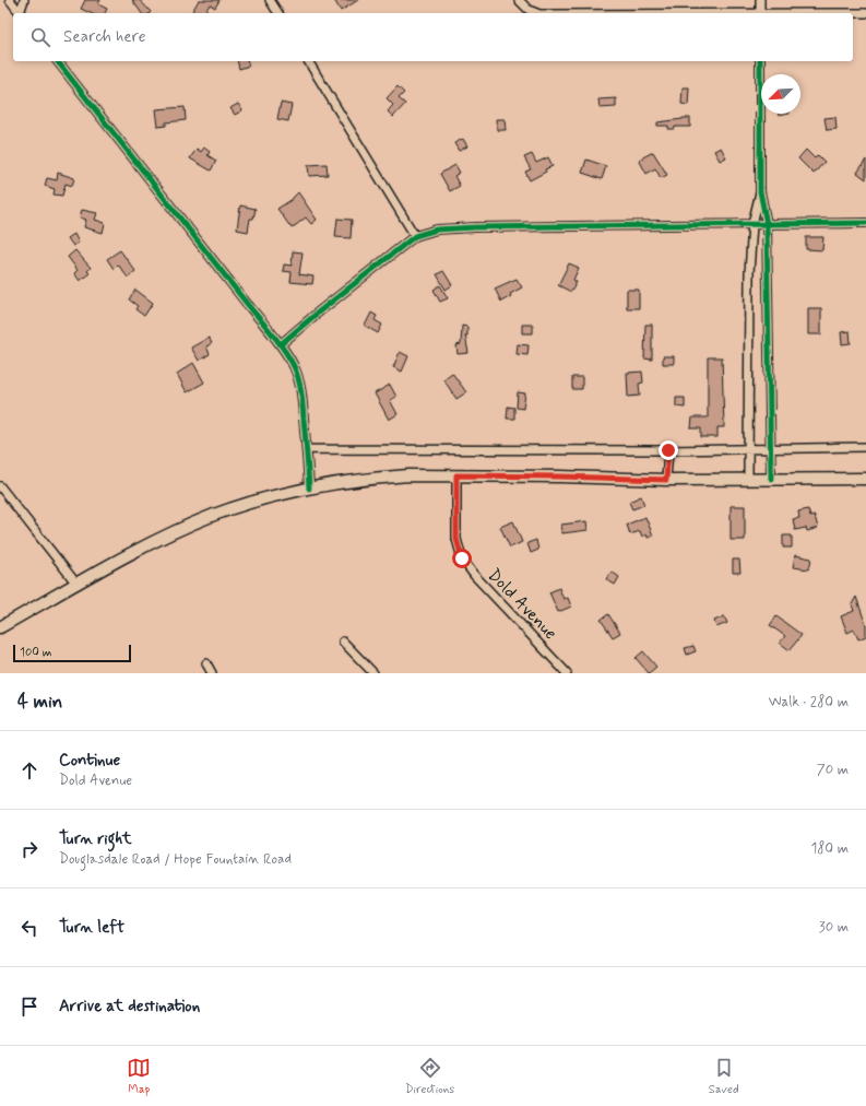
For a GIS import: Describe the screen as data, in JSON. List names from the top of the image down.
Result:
{
  "streets": {
    "street": ["Dold Avenue"]
  },
  "scale_bar": "100 m",
  "north": "bottom left",
  "page": {
    "search": "Search here",
    "scale": "100 m",
    "heading": ["4 min", "Walk · 280 m"],
    "list": [
      ["Continue", "Dold Avenue", "70 m"],
      ["Turn right", "Douglasdale Road / Hope Fountain Road", "180 m"],
      ["Turn left", "30 m"],
      "Arrive at destination"
    ],
    "nav": ["Map", "Directions", "Saved"]
  }
}
